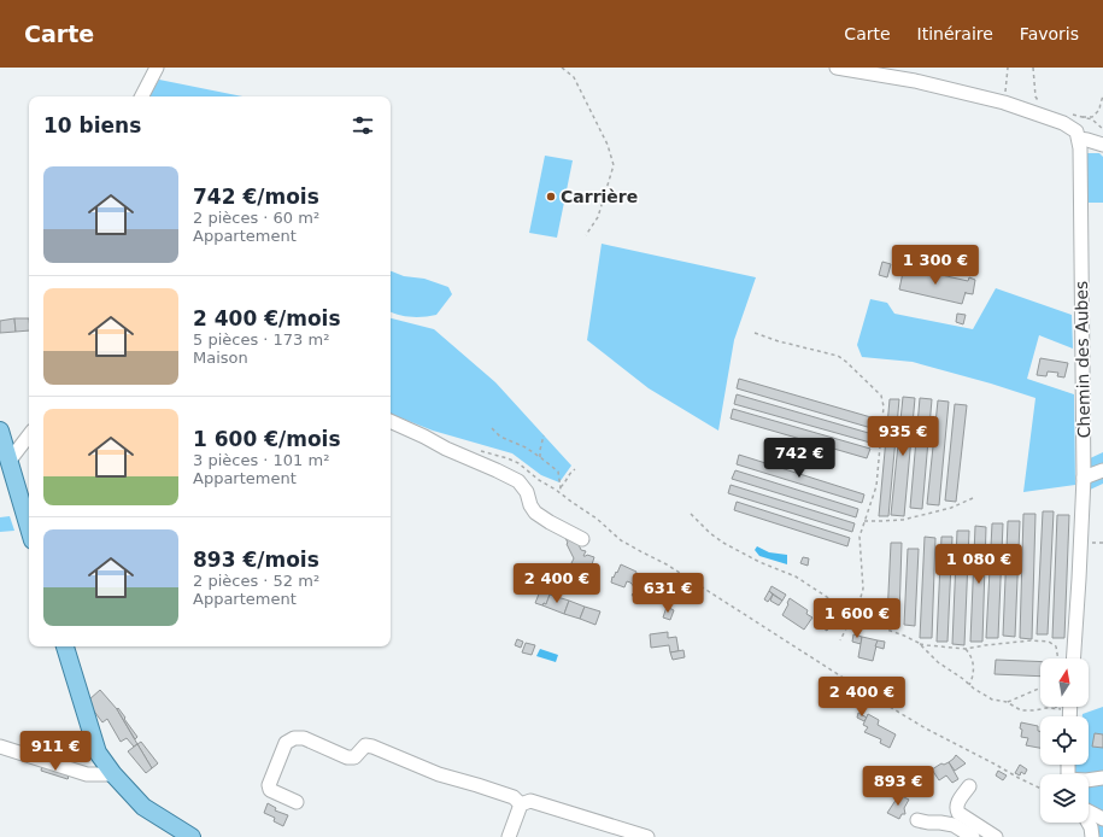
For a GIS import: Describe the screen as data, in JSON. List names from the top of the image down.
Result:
{
  "streets": {
    "street": ["Chemin des Aubes"]
  },
  "places": ["Carrière"],
  "north": "top",
  "page": {
    "header": "Carte",
    "nav": ["Carte", "Itinéraire", "Favoris"],
    "heading": "10 biens",
    "list": [
      {
        "name": "742 €/mois",
        "note": "2 pièces · 60 m² · Appartement"
      },
      {
        "name": "2 400 €/mois",
        "note": "5 pièces · 173 m² · Maison"
      },
      {
        "name": "1 600 €/mois",
        "note": "3 pièces · 101 m² · Appartement"
      },
      {
        "name": "893 €/mois",
        "note": "2 pièces · 52 m² · Appartement"
      }
    ],
    "price": [
      "1 300 €",
      "935 €",
      "742 €",
      "1 080 €",
      "2 400 €",
      "631 €",
      "1 600 €",
      "2 400 €",
      "911 €",
      "893 €"
    ]
  }
}
